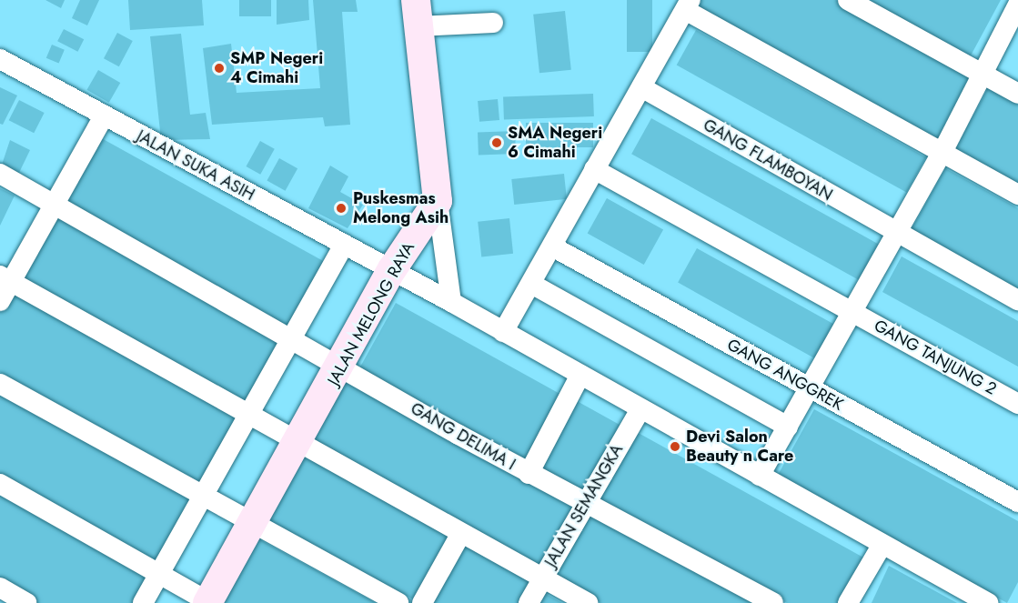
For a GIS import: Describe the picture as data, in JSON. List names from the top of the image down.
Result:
{
  "streets": {
    "main road": ["JALAN MELONG RAYA"],
    "street": [
      "GANG FLAMBOYAN",
      "JALAN SUKA ASIH",
      "GANG TANJUNG 2",
      "GANG ANGGREK",
      "GANG DELIMA I",
      "JALAN SEMANGKA"
    ]
  },
  "crossings": [
    ["JALAN SUKA ASIH", "JALAN MELONG RAYA"],
    ["JALAN SUKA ASIH", "JALAN SEMANGKA"],
    ["JALAN MELONG RAYA", "GANG DELIMA I"],
    ["GANG DELIMA I", "JALAN SEMANGKA"]
  ],
  "places": [
    "SMP Negeri 4 Cimahi",
    "SMA Negeri 6 Cimahi",
    "Puskesmas Melong Asih",
    "Devi Salon Beauty n Care"
  ]
}
